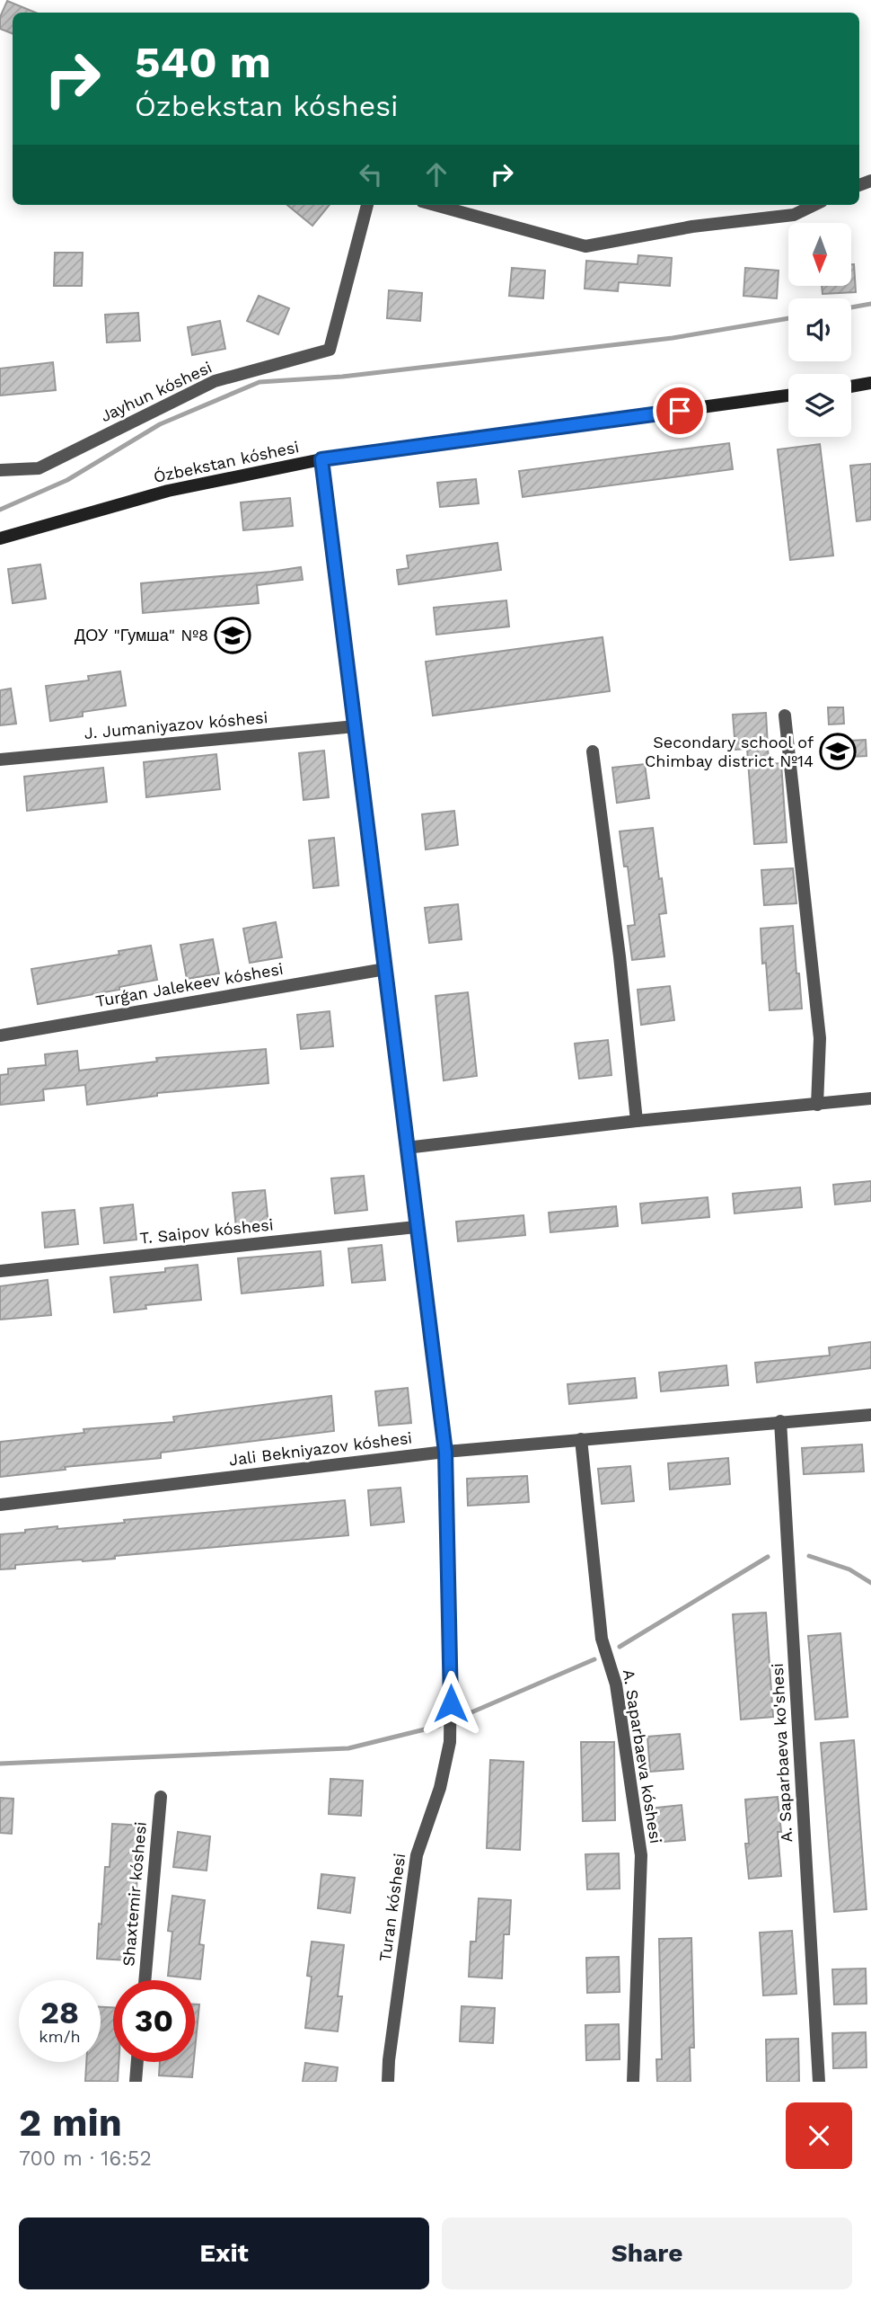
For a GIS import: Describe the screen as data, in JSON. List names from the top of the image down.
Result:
{
  "streets": {
    "street": [
      "Jayhun kóshesi",
      "Ózbekstan kóshesi",
      "J. Jumaniyazov kóshesi",
      "Turǵan Jalekeev kóshesi",
      "T. Saipov kóshesi",
      "Jali Bekniyazov kóshesi",
      "A. Saparbaeva ko'shesi",
      "A. Saparbaeva kóshesi",
      "Shaxtemir kóshesi",
      "Turan kóshesi"
    ]
  },
  "crossings": [
    ["Ózbekstan kóshesi", "Turan kóshesi"],
    ["J. Jumaniyazov kóshesi", "Turan kóshesi"],
    ["Turǵan Jalekeev kóshesi", "Turan kóshesi"],
    ["T. Saipov kóshesi", "Turan kóshesi"],
    ["Jali Bekniyazov kóshesi", "A. Saparbaeva ko'shesi"],
    ["Jali Bekniyazov kóshesi", "A. Saparbaeva kóshesi"],
    ["Jali Bekniyazov kóshesi", "Turan kóshesi"]
  ],
  "places": {
    "school or university": ["ДОУ \"Гумша\" №8", "Secondary school of Chimbay district №14"]
  },
  "north": "bottom",
  "page": {
    "turn": ["540 m", "Ózbekstan kóshesi"],
    "speed": "28 km/h",
    "limit": "30",
    "heading": ["2 min", "700 m · 16:52"],
    "buttons": ["Exit", "Share"]
  }
}
